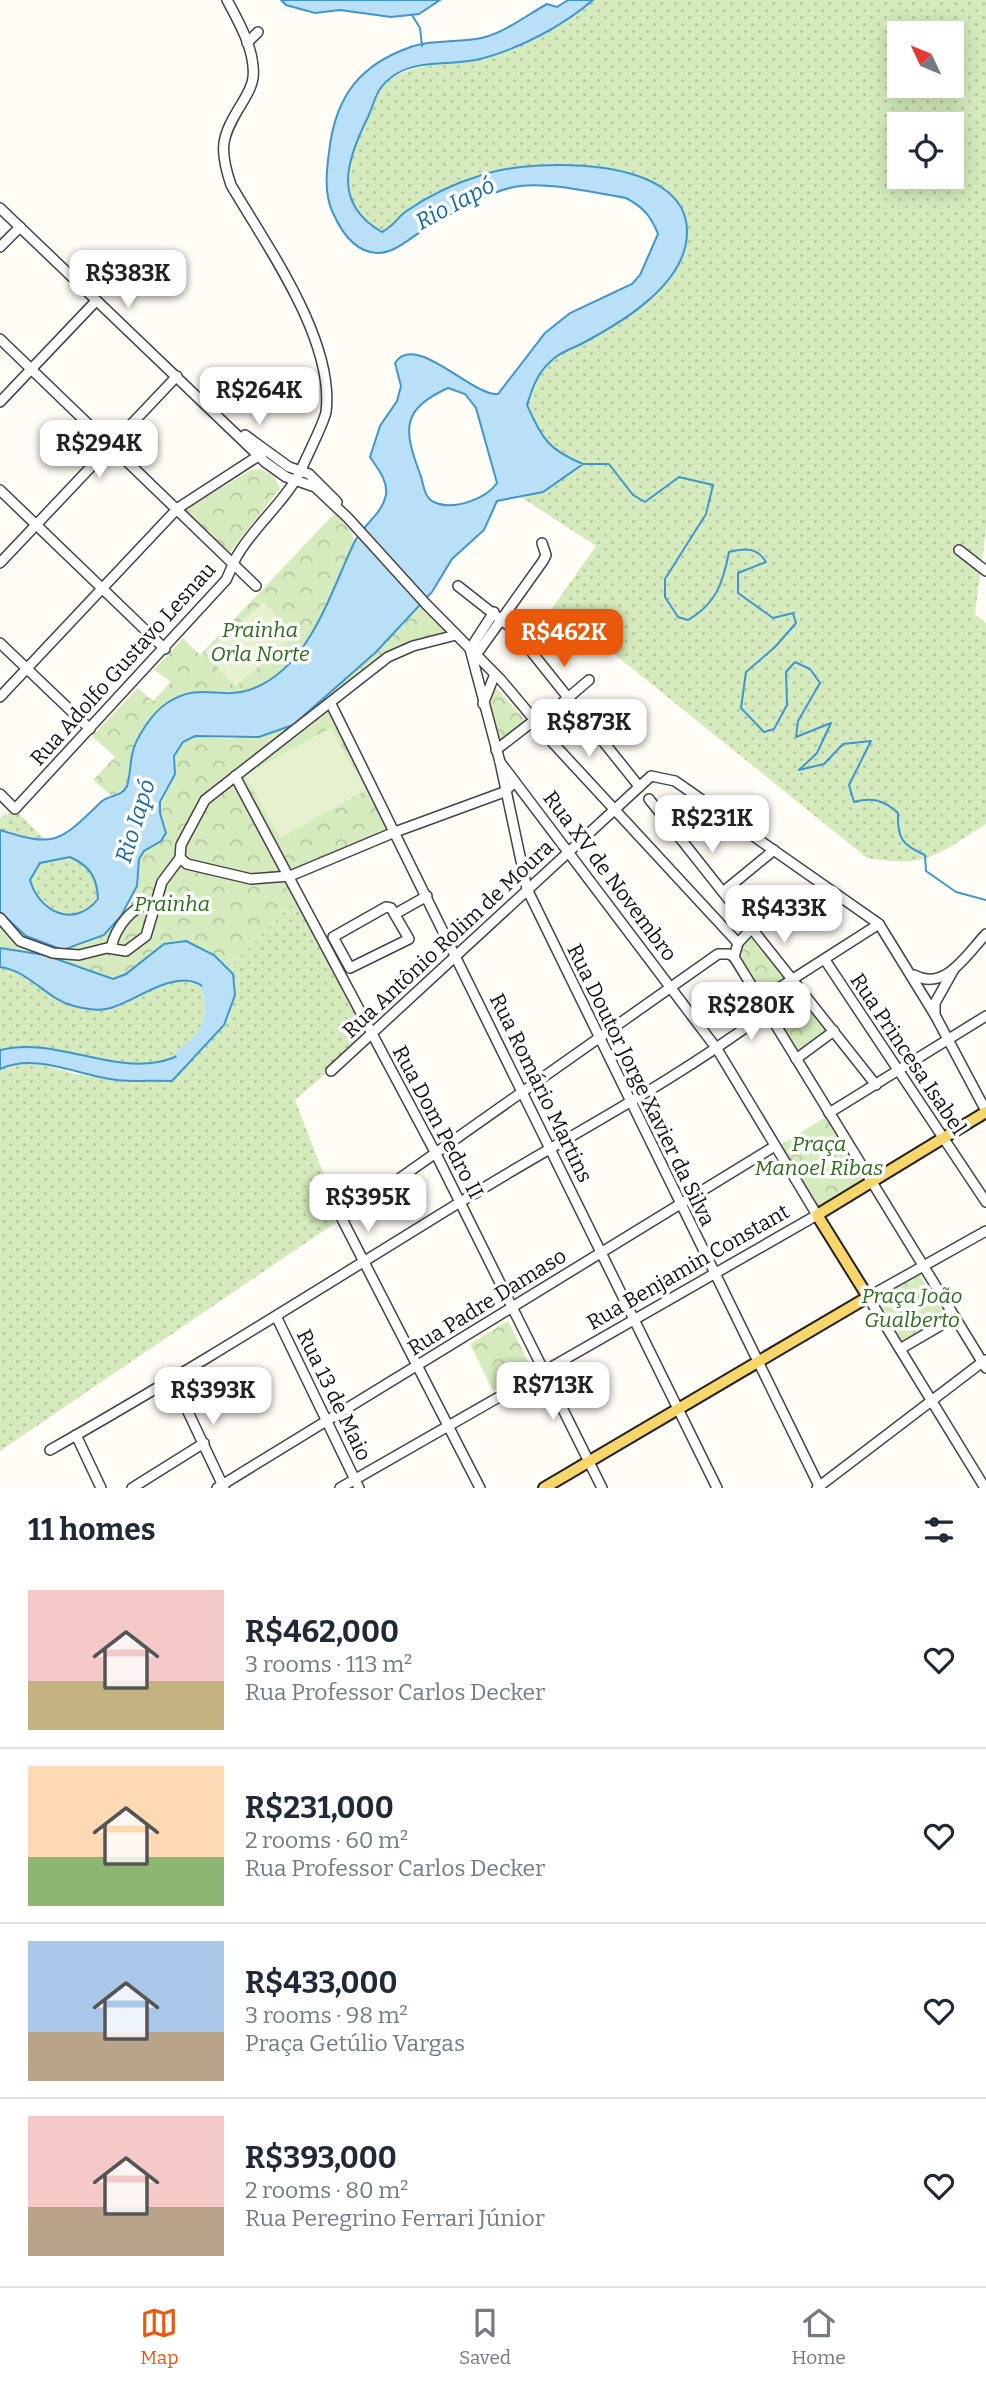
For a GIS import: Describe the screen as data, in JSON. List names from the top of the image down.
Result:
{
  "streets": {
    "main road": ["Rua XV de Novembro", "Rua Benjamin Constant"],
    "street": [
      "Rua Adolfo Gustavo Lesnau",
      "Rua Antônio Rolim de Moura",
      "Rua Princesa Isabel",
      "Rua Doutor Jorge Xavier da Silva",
      "Rua Romário Martins",
      "Rua Dom Pedro II",
      "Rua Padre Damaso",
      "Rua 13 de Maio"
    ]
  },
  "crossings": [
    ["Rua XV de Novembro", "Rua Antônio Rolim de Moura"],
    ["Rua XV de Novembro", "Rua Doutor Jorge Xavier da Silva"],
    ["Rua XV de Novembro", "Rua Benjamin Constant"],
    ["Rua XV de Novembro", "Rua Padre Damaso"],
    ["Rua Antônio Rolim de Moura", "Rua Doutor Jorge Xavier da Silva"],
    ["Rua Antônio Rolim de Moura", "Rua Romário Martins"],
    ["Rua Antônio Rolim de Moura", "Rua Dom Pedro II"],
    ["Rua Princesa Isabel", "Rua Benjamin Constant"],
    ["Rua Doutor Jorge Xavier da Silva", "Rua Benjamin Constant"],
    ["Rua Doutor Jorge Xavier da Silva", "Rua Padre Damaso"],
    ["Rua Romário Martins", "Rua Benjamin Constant"],
    ["Rua Romário Martins", "Rua Padre Damaso"],
    ["Rua Dom Pedro II", "Rua Benjamin Constant"],
    ["Rua Dom Pedro II", "Rua Padre Damaso"],
    ["Rua Benjamin Constant", "Rua 13 de Maio"],
    ["Rua Padre Damaso", "Rua 13 de Maio"]
  ],
  "water": ["Rio Iapó"],
  "parks": [
    "Prainha Orla Norte",
    "Prainha",
    "Praça Manoel Ribas",
    "Praça João Gualberto"
  ],
  "north": "top left",
  "page": {
    "price": [
      "R$383K",
      "R$264K",
      "R$294K",
      "R$462K",
      "R$873K",
      "R$231K",
      "R$433K",
      "R$280K",
      "R$395K",
      "R$713K",
      "R$393K"
    ],
    "heading": "11 homes",
    "list": [
      {
        "name": "R$462,000",
        "note": "3 rooms · 113 m² · Rua Professor Carlos Decker"
      },
      {
        "name": "R$231,000",
        "note": "2 rooms · 60 m² · Rua Professor Carlos Decker"
      },
      {
        "name": "R$433,000",
        "note": "3 rooms · 98 m² · Praça Getúlio Vargas"
      },
      {
        "name": "R$393,000",
        "note": "2 rooms · 80 m² · Rua Peregrino Ferrari Júnior"
      }
    ],
    "tabs": ["Map", "Saved", "Home"]
  }
}
